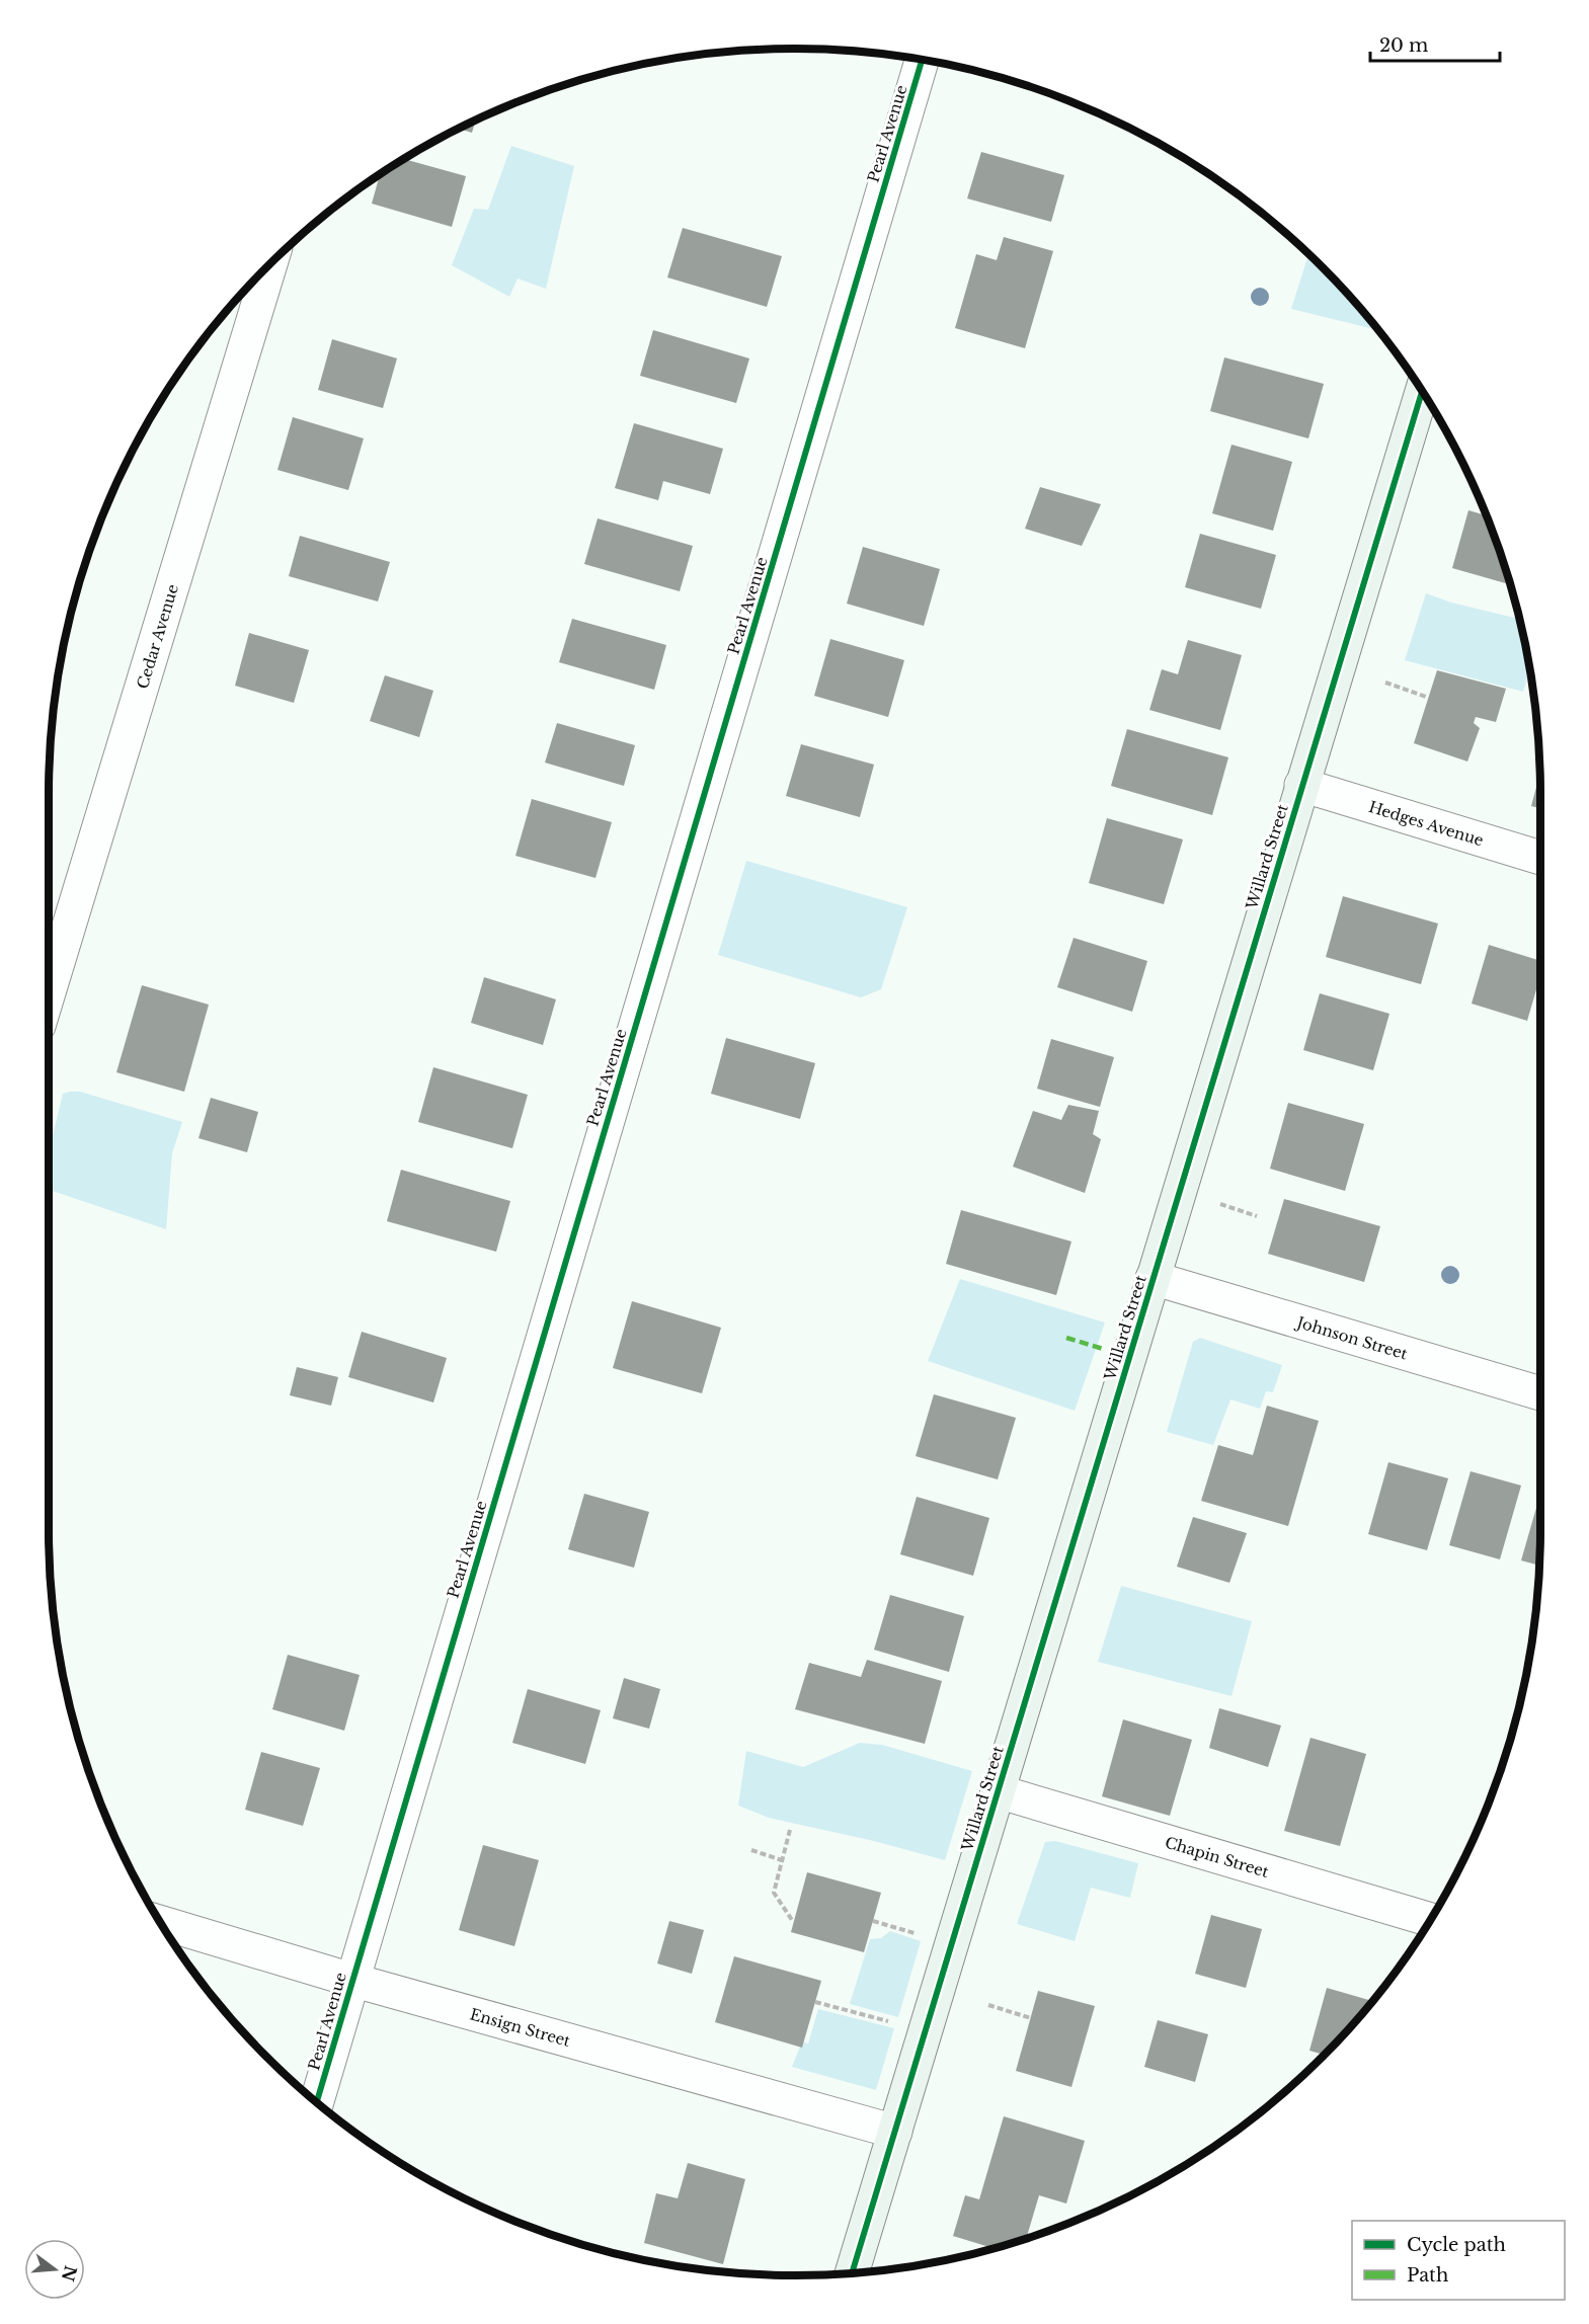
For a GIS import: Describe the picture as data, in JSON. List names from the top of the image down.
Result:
{
  "streets": {
    "street": [
      "Pearl Avenue",
      "Cedar Avenue",
      "Hedges Avenue",
      "Willard Street",
      "Johnson Street",
      "Chapin Street",
      "Ensign Street"
    ]
  },
  "crossings": [
    ["Pearl Avenue", "Ensign Street"],
    ["Hedges Avenue", "Willard Street"],
    ["Willard Street", "Johnson Street"],
    ["Willard Street", "Chapin Street"],
    ["Willard Street", "Ensign Street"]
  ],
  "legend": ["Cycle path", "Path"],
  "scale_bar": "20 m",
  "north": "right"
}
